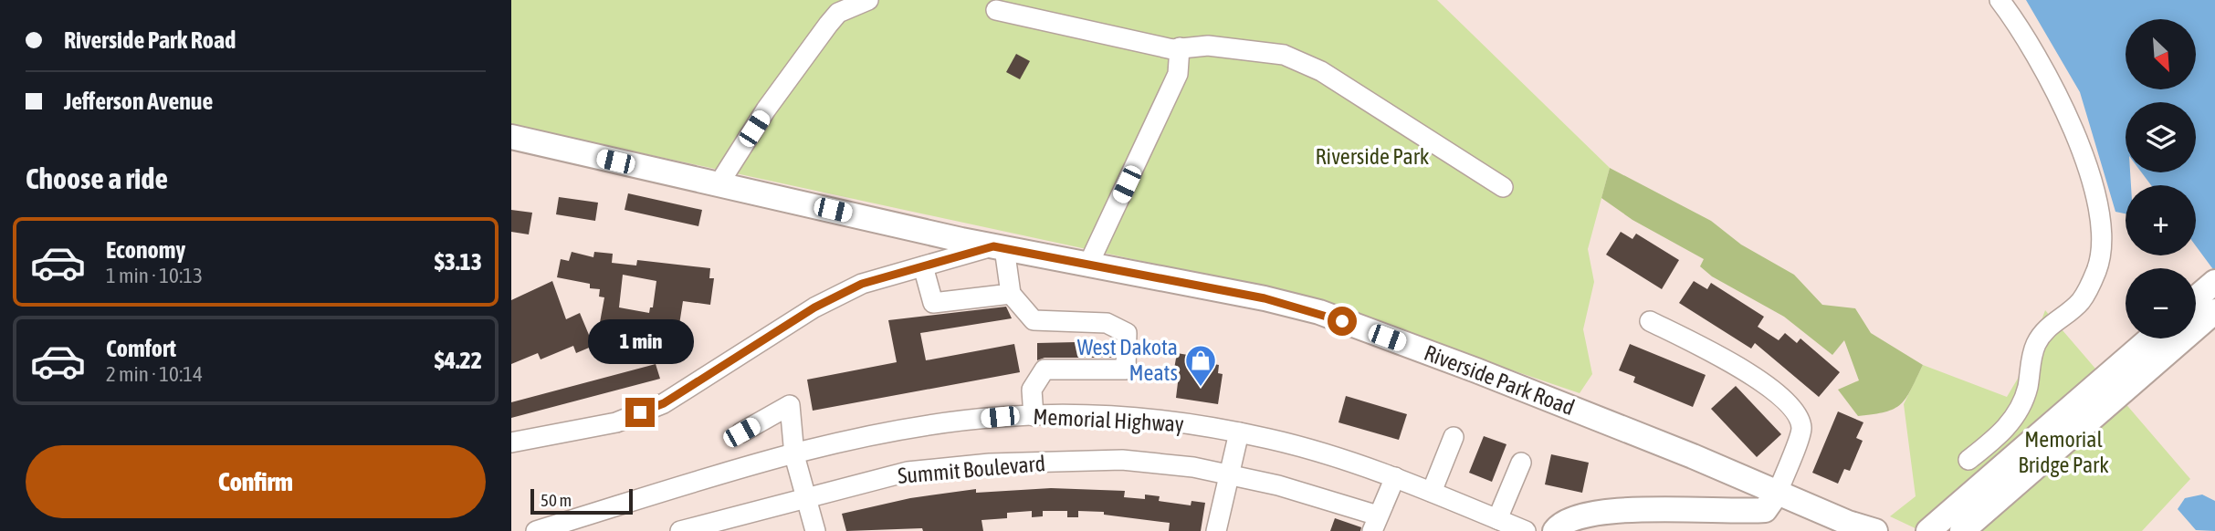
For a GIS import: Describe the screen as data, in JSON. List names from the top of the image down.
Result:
{
  "streets": {
    "main road": ["Riverside Park Road"],
    "street": ["Memorial Highway", "Summit Boulevard"]
  },
  "parks": ["Riverside Park", "Memorial Bridge Park"],
  "places": {
    "shop": ["West Dakota Meats"]
  },
  "scale_bar": "50 m",
  "north": "bottom right",
  "page": {
    "banner": ["Riverside Park Road", "Jefferson Avenue"],
    "map_buttons": ["+", "−"],
    "heading": "Choose a ride",
    "list": [
      {
        "name": "Economy",
        "note": "1 min · 10:13",
        "value": "$3.13"
      },
      {
        "name": "Comfort",
        "note": "2 min · 10:14",
        "value": "$4.22"
      }
    ],
    "bubble": "1 min",
    "buttons": "Confirm",
    "scale": "50 m"
  }
}
